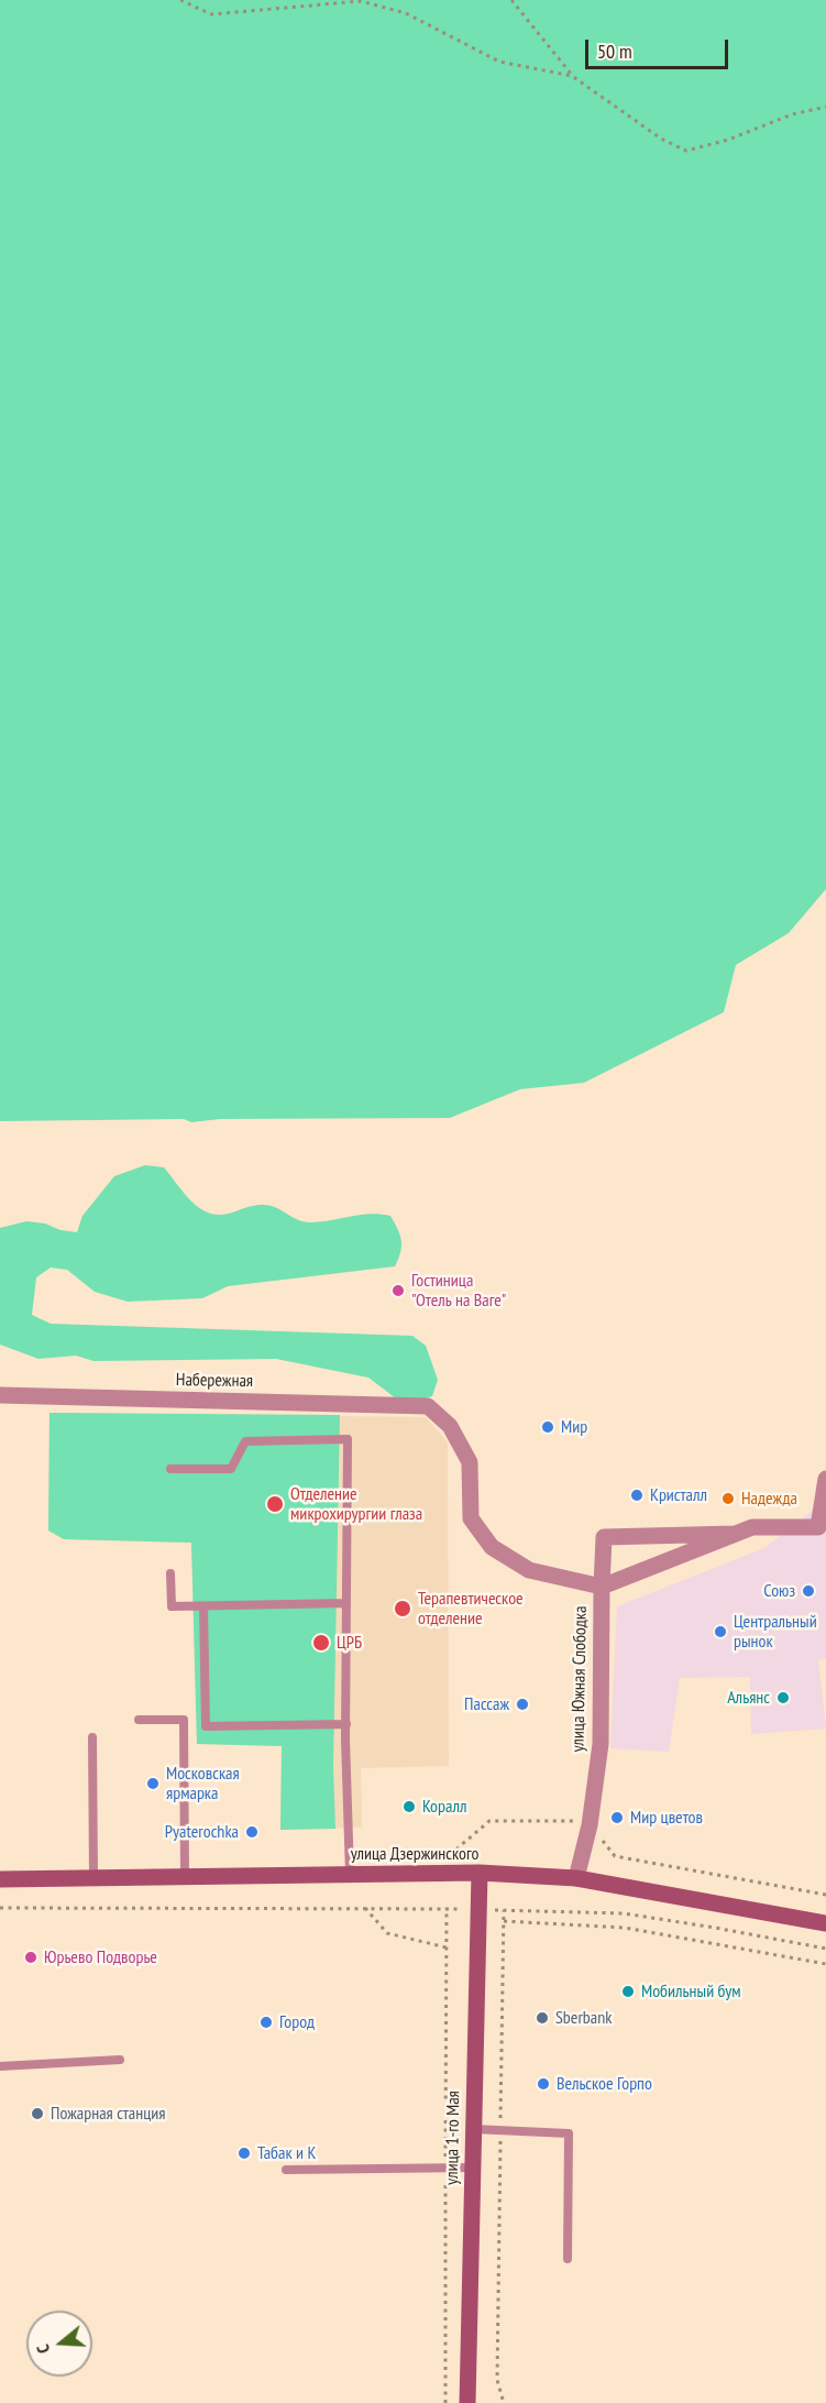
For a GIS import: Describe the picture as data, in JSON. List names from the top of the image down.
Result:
{
  "streets": {
    "main road": ["улица Дзержинского", "улица 1-го Мая"],
    "street": ["Набережная", "улица Южная Слободка"]
  },
  "crossings": [
    ["Набережная", "улица Южная Слободка"],
    ["улица Южная Слободка", "улица Дзержинского"],
    ["улица Дзержинского", "улица 1-го Мая"]
  ],
  "places": [
    "Гостиница \"Отель на Ваге\"",
    "Мир",
    "Кристалл",
    "Надежда",
    "Отделение микрохирургии глаза",
    "Союз",
    "Терапевтическое отделение",
    "Центральный рынок",
    "ЦРБ",
    "Альянс",
    "Пассаж",
    "Московская ярмарка",
    "Коралл",
    "Мир цветов",
    "Pyaterochka",
    "Юрьево Подворье",
    "Мобильный бум",
    "Sberbank",
    "Город",
    "Вельское Горпо",
    "Пожарная станция",
    "Табак и К"
  ],
  "scale_bar": "50 m",
  "north": "left"
}
